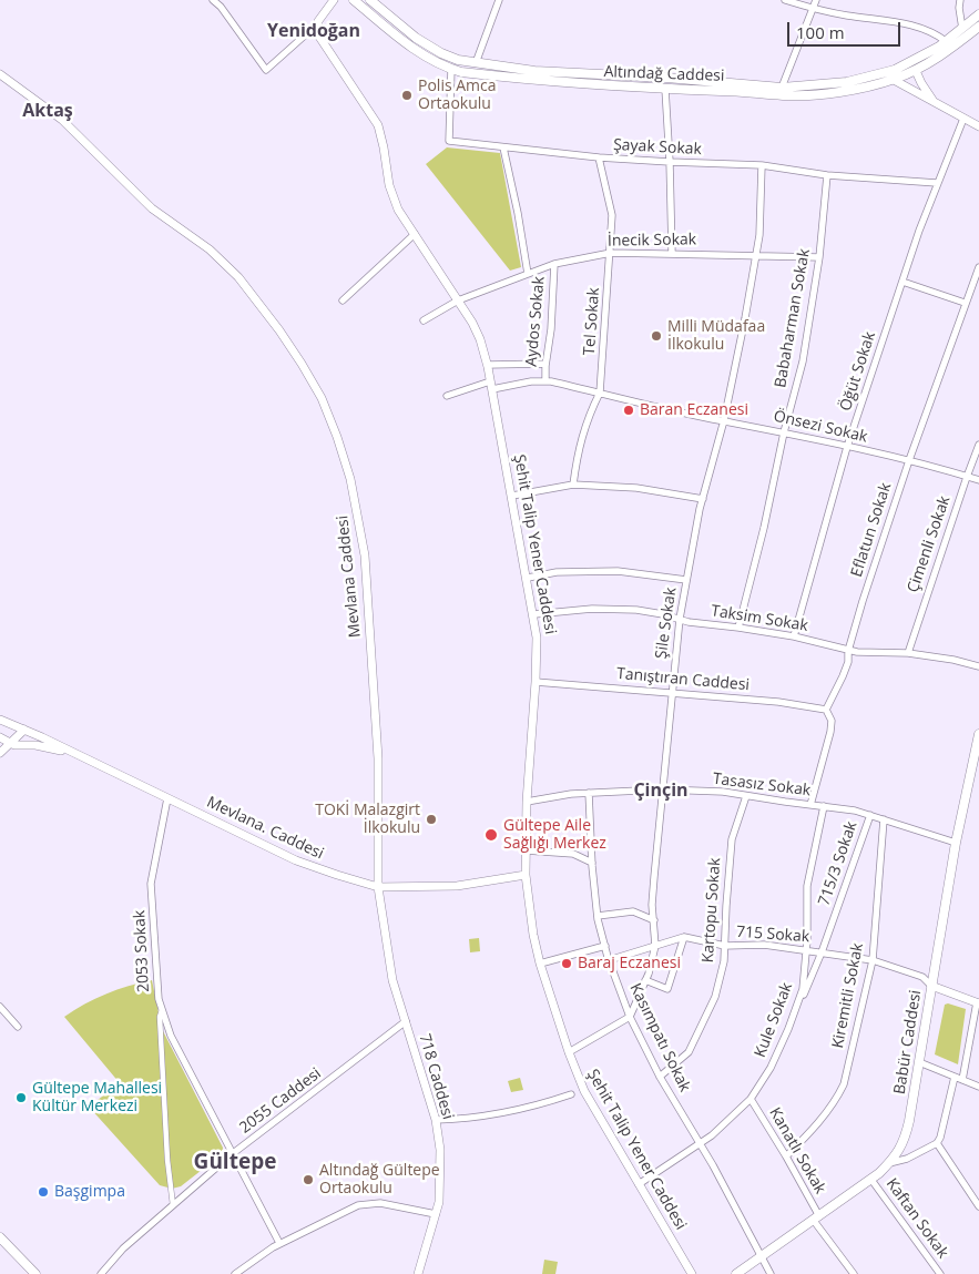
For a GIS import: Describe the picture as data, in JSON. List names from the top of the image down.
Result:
{
  "streets": {
    "main road": ["Altındağ Caddesi", "Babür Caddesi"],
    "street": [
      "Şayak Sokak",
      "İnecik Sokak",
      "Babaharman Sokak",
      "Aydos Sokak",
      "Tel Sokak",
      "Öğüt Sokak",
      "Önsezi Sokak",
      "Eflatun Sokak",
      "Şehit Talip Yener Caddesi",
      "Çimenli Sokak",
      "Mevlana Caddesi",
      "Taksim Sokak",
      "Şile Sokak",
      "Tanıştıran Caddesi",
      "Tasasız Sokak",
      "Mevlana. Caddesi",
      "715/3 Sokak",
      "Kartopu Sokak",
      "715 Sokak",
      "2053 Sokak",
      "Kiremitli Sokak",
      "Kule Sokak",
      "Kasımpatı Sokak",
      "718 Caddesi",
      "2055 Caddesi",
      "Kanatlı Sokak",
      "Kaftan Sokak"
    ]
  },
  "crossings": [
    ["Altındağ Caddesi", "Şayak Sokak"],
    ["Şayak Sokak", "Babaharman Sokak"],
    ["Şayak Sokak", "Tel Sokak"],
    ["Şayak Sokak", "Öğüt Sokak"],
    ["Şayak Sokak", "Şile Sokak"],
    ["İnecik Sokak", "Babaharman Sokak"],
    ["İnecik Sokak", "Aydos Sokak"],
    ["İnecik Sokak", "Tel Sokak"],
    ["İnecik Sokak", "Şehit Talip Yener Caddesi"],
    ["İnecik Sokak", "Şile Sokak"],
    ["Babaharman Sokak", "Önsezi Sokak"],
    ["Babaharman Sokak", "Taksim Sokak"],
    ["Aydos Sokak", "Önsezi Sokak"],
    ["Tel Sokak", "Önsezi Sokak"],
    ["Öğüt Sokak", "Önsezi Sokak"],
    ["Öğüt Sokak", "Taksim Sokak"],
    ["Önsezi Sokak", "Eflatun Sokak"],
    ["Önsezi Sokak", "Şehit Talip Yener Caddesi"],
    ["Önsezi Sokak", "Çimenli Sokak"],
    ["Önsezi Sokak", "Şile Sokak"],
    ["Eflatun Sokak", "Taksim Sokak"],
    ["Eflatun Sokak", "Tanıştıran Caddesi"],
    ["Şehit Talip Yener Caddesi", "Taksim Sokak"],
    ["Şehit Talip Yener Caddesi", "Tanıştıran Caddesi"],
    ["Şehit Talip Yener Caddesi", "Tasasız Sokak"],
    ["Şehit Talip Yener Caddesi", "Mevlana. Caddesi"],
    ["Şehit Talip Yener Caddesi", "Kule Sokak"],
    ["Çimenli Sokak", "Taksim Sokak"],
    ["Mevlana Caddesi", "Mevlana. Caddesi"],
    ["Mevlana Caddesi", "718 Caddesi"],
    ["Taksim Sokak", "Şile Sokak"],
    ["Şile Sokak", "Tanıştıran Caddesi"],
    ["Şile Sokak", "Tasasız Sokak"],
    ["Şile Sokak", "715 Sokak"],
    ["Şile Sokak", "Kasımpatı Sokak"],
    ["Tasasız Sokak", "715/3 Sokak"],
    ["Tasasız Sokak", "Kartopu Sokak"],
    ["Tasasız Sokak", "Kiremitli Sokak"],
    ["Tasasız Sokak", "Kule Sokak"],
    ["Tasasız Sokak", "Kasımpatı Sokak"],
    ["Tasasız Sokak", "Babür Caddesi"],
    ["Mevlana. Caddesi", "2053 Sokak"],
    ["Mevlana. Caddesi", "718 Caddesi"],
    ["715/3 Sokak", "715 Sokak"],
    ["715/3 Sokak", "Kule Sokak"],
    ["Kartopu Sokak", "715 Sokak"],
    ["Kartopu Sokak", "Kasımpatı Sokak"],
    ["715 Sokak", "Kiremitli Sokak"],
    ["715 Sokak", "Kule Sokak"],
    ["715 Sokak", "Kasımpatı Sokak"],
    ["715 Sokak", "Babür Caddesi"],
    ["2053 Sokak", "2055 Caddesi"],
    ["Kiremitli Sokak", "Kanatlı Sokak"],
    ["Kule Sokak", "Kasımpatı Sokak"],
    ["Kule Sokak", "Kanatlı Sokak"],
    ["Kasımpatı Sokak", "Babür Caddesi"],
    ["Babür Caddesi", "Kanatlı Sokak"],
    ["Babür Caddesi", "Kaftan Sokak"],
    ["718 Caddesi", "2055 Caddesi"]
  ],
  "districts": [
    "Yenidoğan",
    "Aktaş",
    "Çinçin",
    "Gültepe"
  ],
  "places": [
    "Polis Amca Ortaokulu",
    "Milli Müdafaa İlkokulu",
    "Baran Eczanesi",
    "TOKİ Malazgirt İlkokulu",
    "Gültepe Aile Sağlığı Merkez",
    "Baraj Eczanesi",
    "Gültepe Mahallesi Kültür Merkezi",
    "Altındağ Gültepe Ortaokulu",
    "Başgimpa"
  ],
  "scale_bar": "100 m"
}
